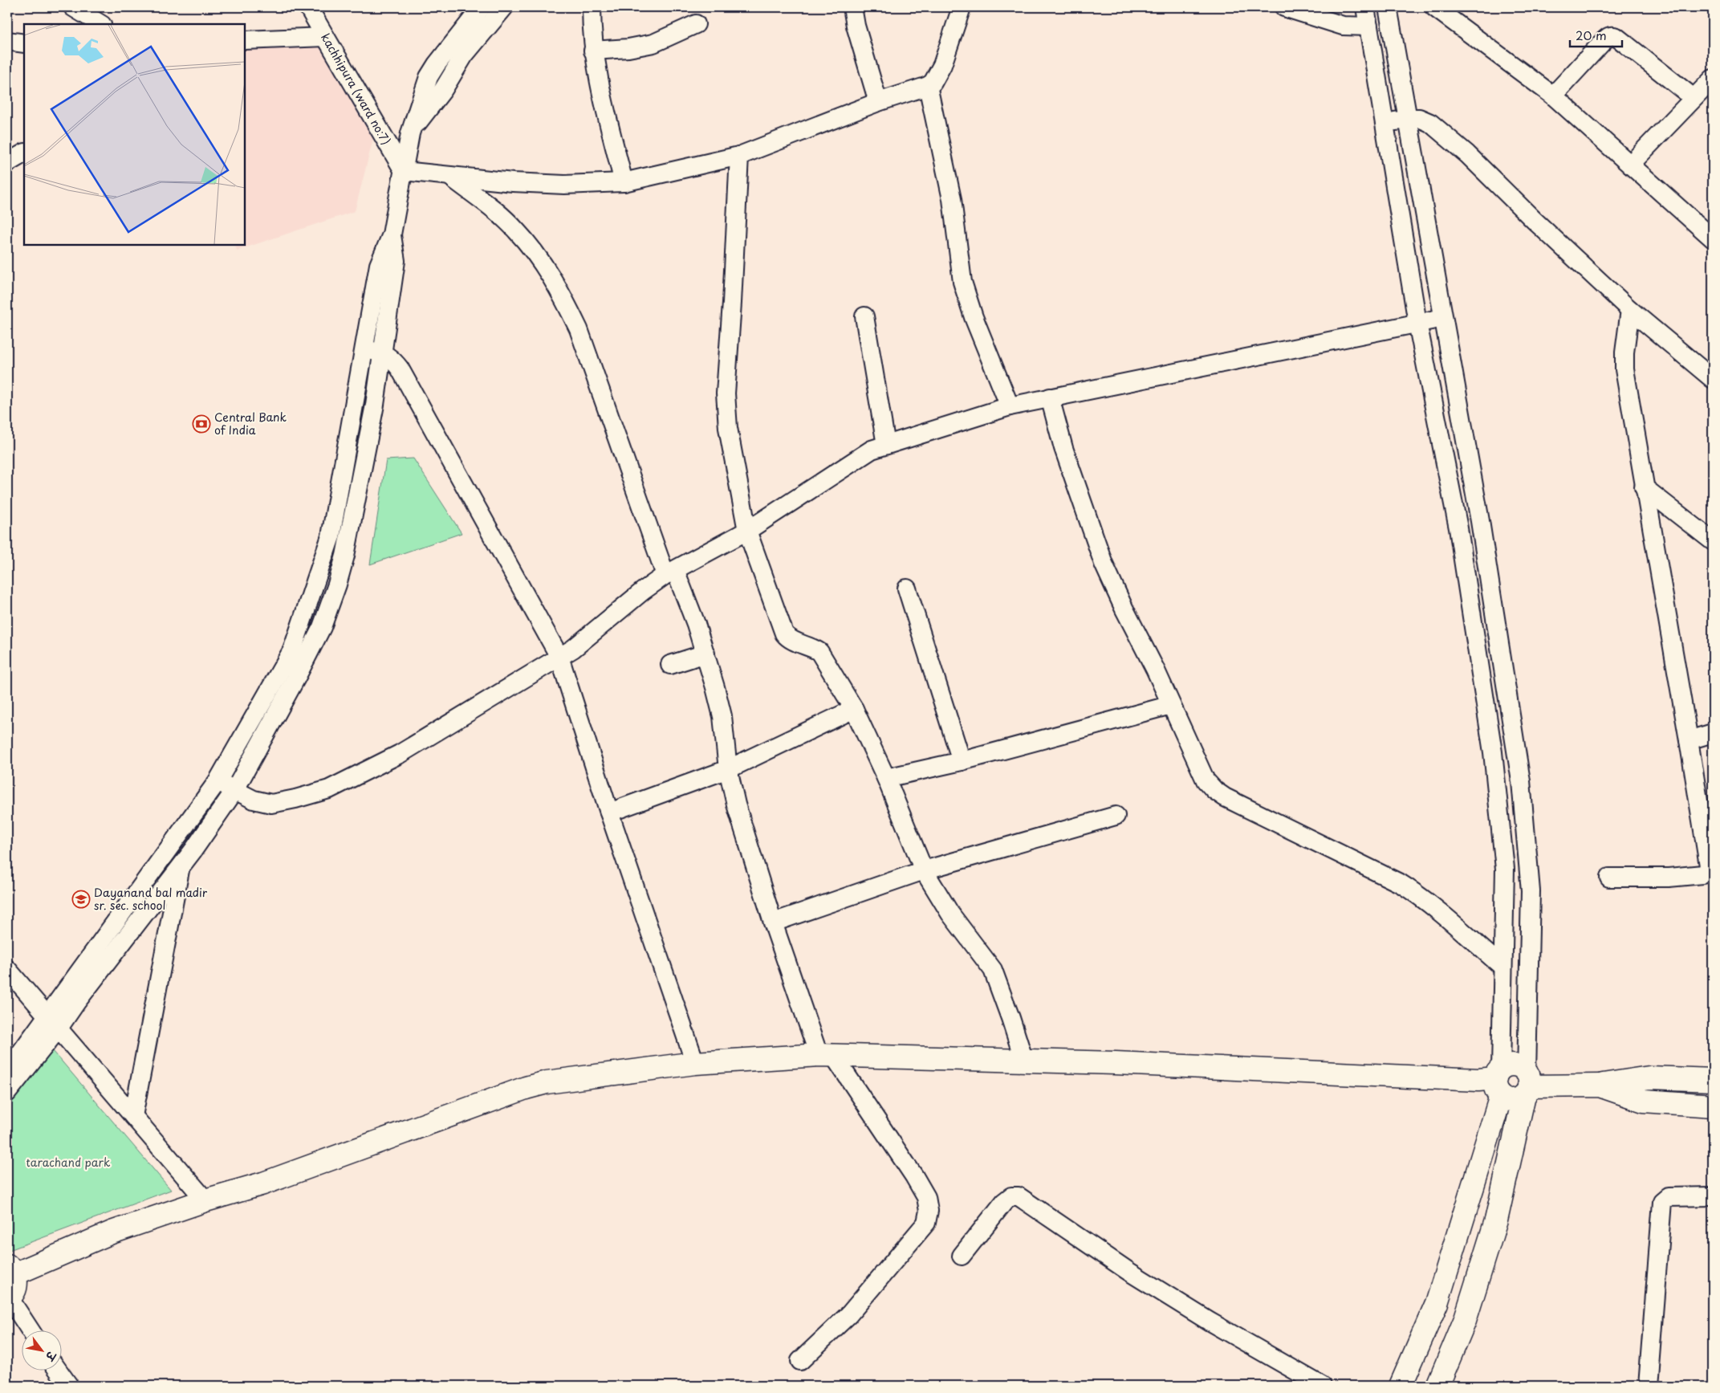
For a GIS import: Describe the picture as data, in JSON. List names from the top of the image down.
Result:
{
  "streets": {
    "street": ["kachhipura (ward no:7)"]
  },
  "parks": ["tarachand park"],
  "places": {
    "bank": ["Central Bank of India"],
    "school or university": ["Dayanand bal madir sr. sec. school"]
  },
  "scale_bar": "20 m",
  "north": "bottom right"
}
